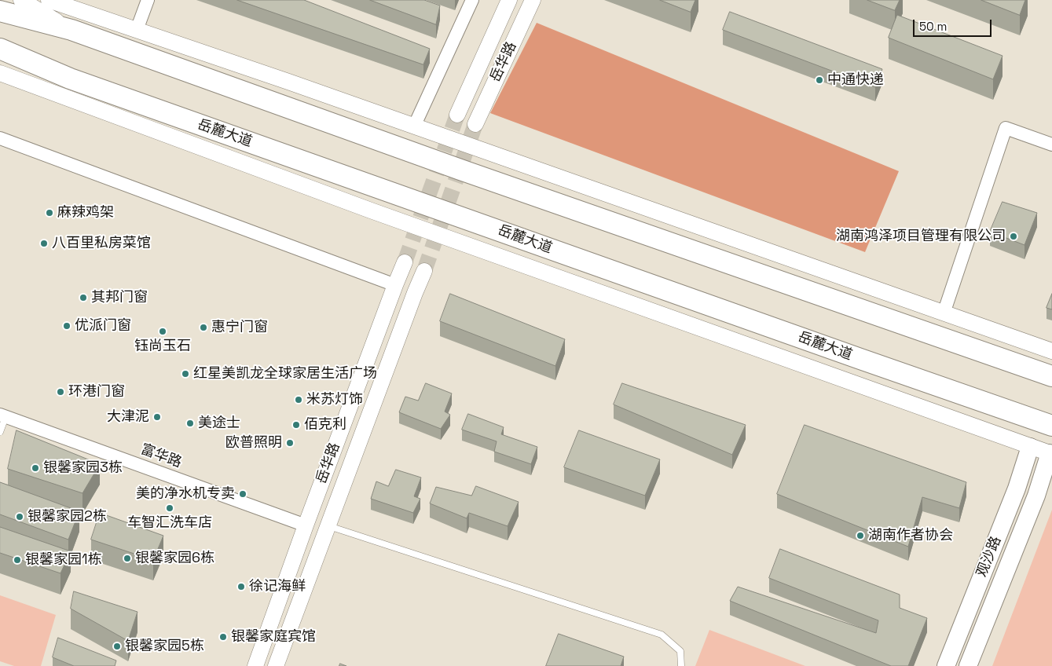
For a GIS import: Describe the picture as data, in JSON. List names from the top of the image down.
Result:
{
  "streets": {
    "highway": ["岳麓大道"],
    "main road": ["观沙路"],
    "street": ["岳华路", "富华路"]
  },
  "crossings": [
    ["岳华路", "富华路"]
  ],
  "places": [
    "中通快递",
    "麻辣鸡架",
    "湖南鸿泽项目管理有限公司",
    "八百里私房菜馆",
    "其邦门窗",
    "优派门窗",
    "惠宁门窗",
    "钰尚玉石",
    "红星美凯龙全球家居生活广场",
    "环港门窗",
    "米苏灯饰",
    "大津泥",
    "美途士",
    "佰克利",
    "欧普照明",
    "银馨家园3栋",
    "美的净水机专卖",
    "车智汇洗车店",
    "银馨家园2栋",
    "湖南作者协会",
    "银馨家园6栋",
    "银馨家园1栋",
    "徐记海鲜",
    "银馨家庭宾馆",
    "银馨家园5栋"
  ],
  "scale_bar": "50 m"
}
